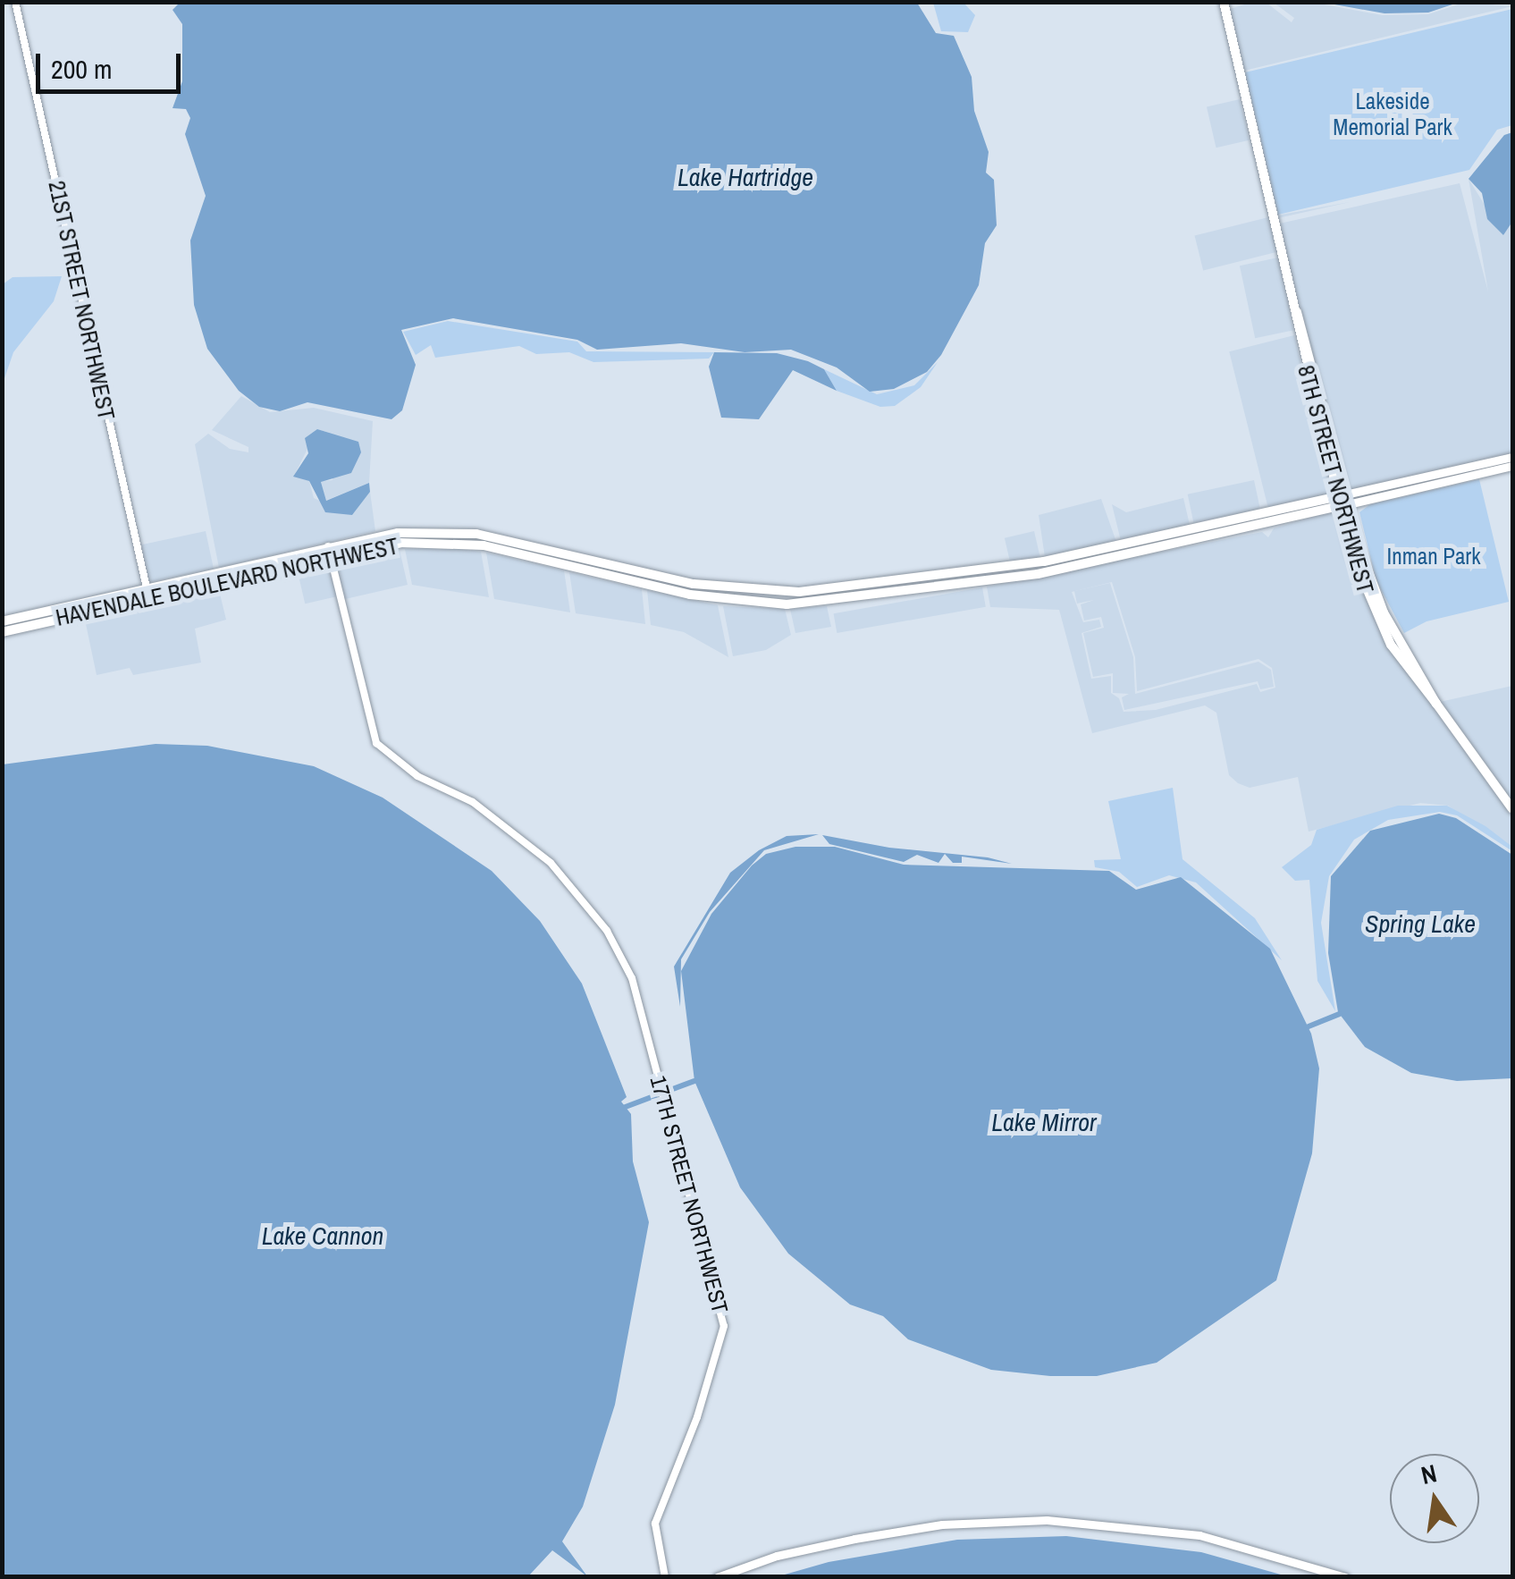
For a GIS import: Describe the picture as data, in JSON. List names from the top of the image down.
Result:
{
  "streets": {
    "main road": ["8TH STREET NORTHWEST", "HAVENDALE BOULEVARD NORTHWEST"],
    "street": ["21ST STREET NORTHWEST", "17TH STREET NORTHWEST"]
  },
  "crossings": [
    ["21ST STREET NORTHWEST", "HAVENDALE BOULEVARD NORTHWEST"],
    ["8TH STREET NORTHWEST", "HAVENDALE BOULEVARD NORTHWEST"],
    ["HAVENDALE BOULEVARD NORTHWEST", "17TH STREET NORTHWEST"]
  ],
  "water": [
    "Lake Hartridge",
    "Spring Lake",
    "Lake Mirror",
    "Lake Cannon"
  ],
  "parks": ["Lakeside Memorial Park", "Inman Park"],
  "scale_bar": "200 m",
  "north": "top"
}
